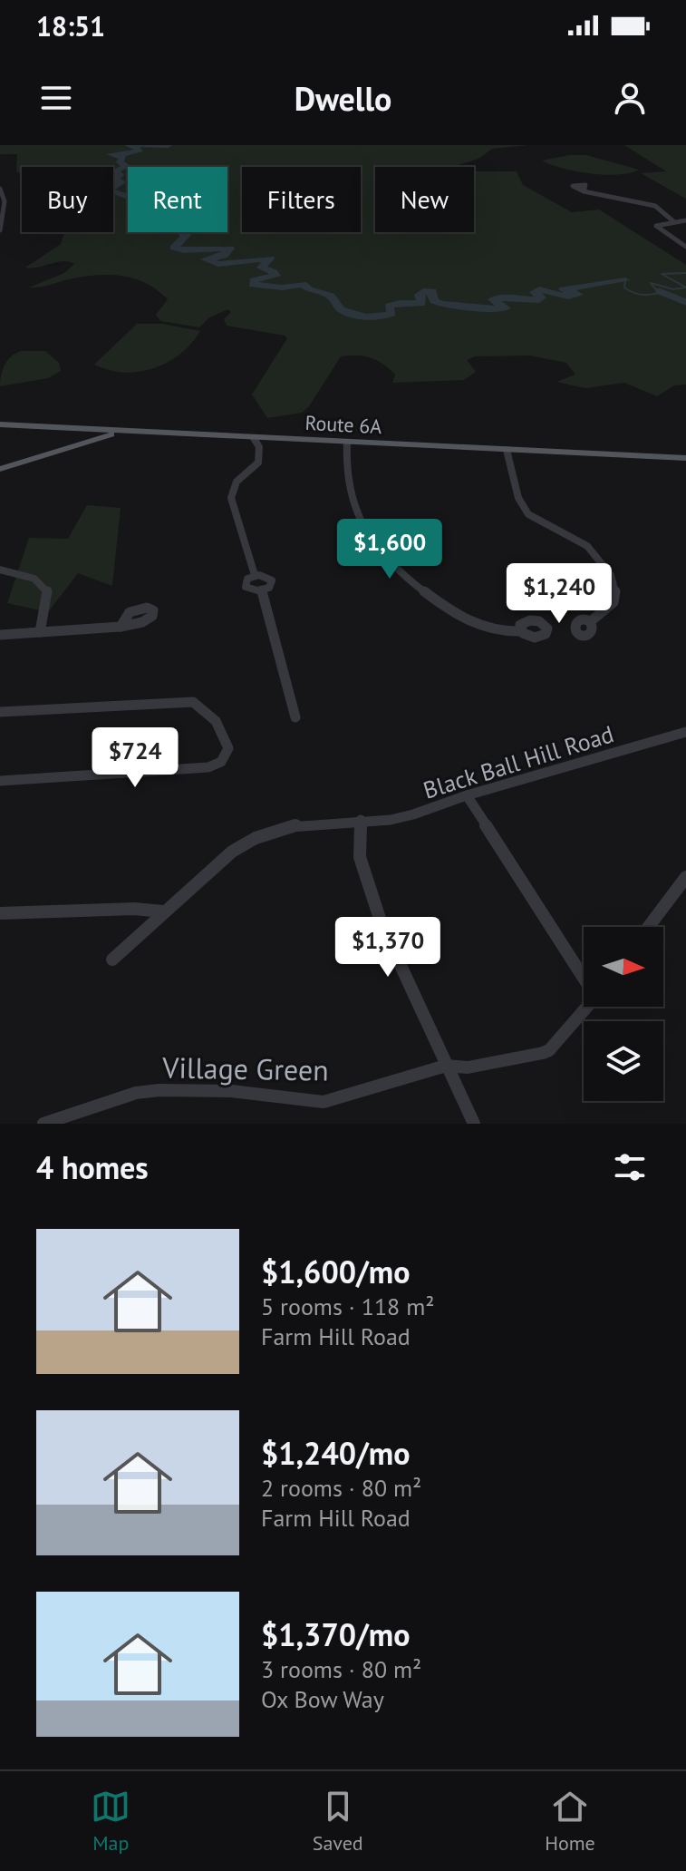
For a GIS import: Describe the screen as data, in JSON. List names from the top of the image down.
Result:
{
  "streets": {
    "main road": ["Route 6A"],
    "street": ["Black Ball Hill Road", "Village Green"]
  },
  "north": "right",
  "page": {
    "status": "18:51",
    "header": "Dwello",
    "chip": [
      "Buy",
      "Rent",
      "Filters",
      "New"
    ],
    "price": [
      "$1,600",
      "$1,240",
      "$724",
      "$1,370"
    ],
    "heading": "4 homes",
    "list": [
      {
        "name": "$1,600/mo",
        "note": "5 rooms · 118 m² · Farm Hill Road"
      },
      {
        "name": "$1,240/mo",
        "note": "2 rooms · 80 m² · Farm Hill Road"
      },
      {
        "name": "$1,370/mo",
        "note": "3 rooms · 80 m² · Ox Bow Way"
      }
    ],
    "tabs": ["Map", "Saved", "Home"]
  }
}
